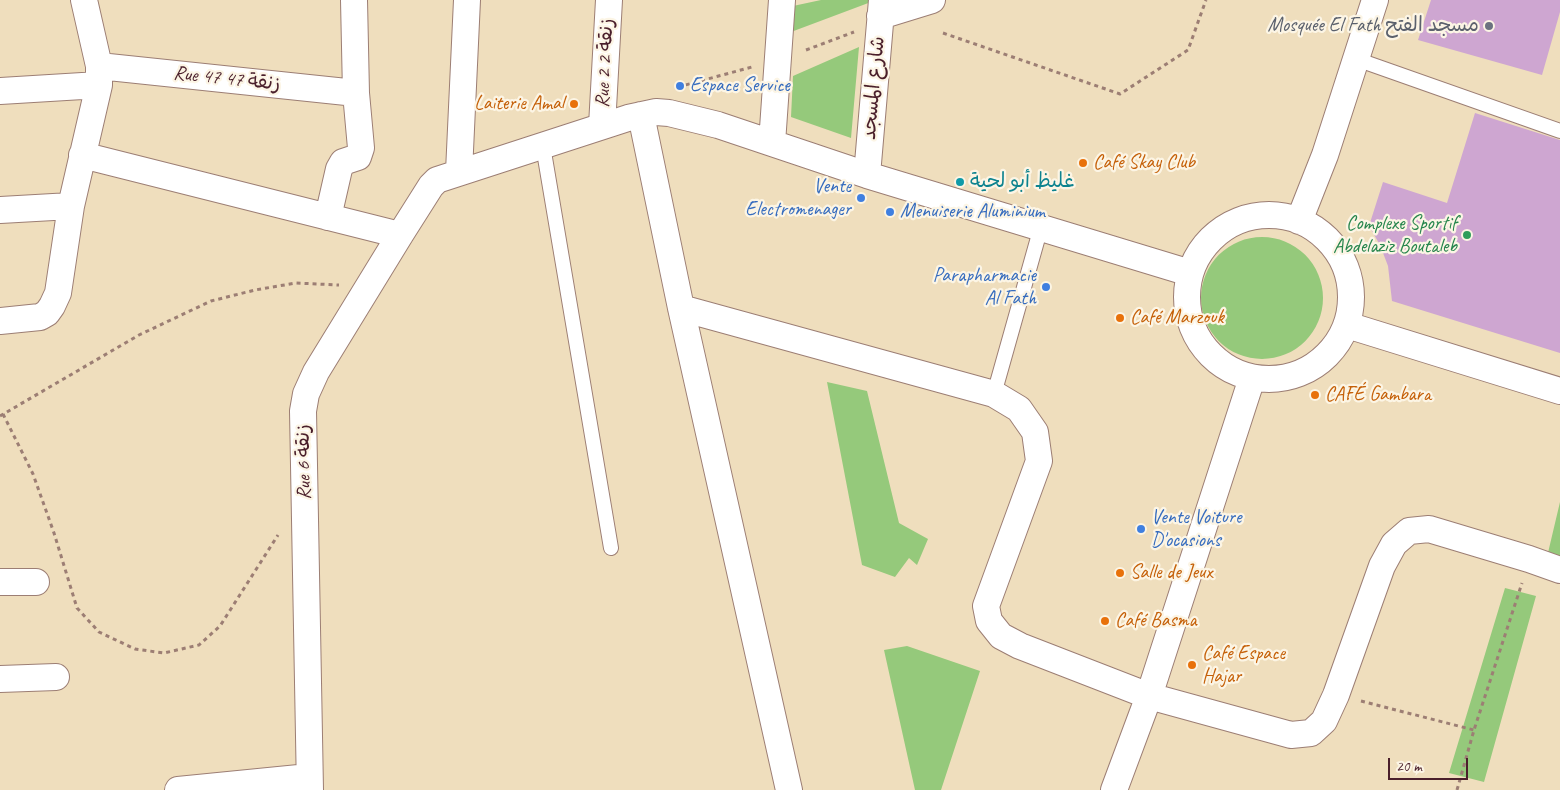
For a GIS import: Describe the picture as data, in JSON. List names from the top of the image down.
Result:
{
  "streets": {
    "street": [
      "Rue 2 زنقة 2",
      "Rue 47 زنقة 47",
      "شارع المسجد",
      "Rue 6 زنقة"
    ]
  },
  "places": [
    "Mosquée El Fath مسجد الفتح",
    "Espace Service",
    "Laiterie Amal",
    "Café Skay Club",
    "غليظ أبو لحية",
    "Vente Electromenager",
    "Menuiserie Aluminium",
    "Complexe Sportif Abdelaziz Boutaleb",
    "Parapharmacie Al Fath",
    "Café Marzouk",
    "CAFÉ Gambara",
    "Vente Voiture D'ocasions",
    "Salle de Jeux",
    "Café Basma",
    "Café Espace Hajar"
  ],
  "scale_bar": "20 m"
}
